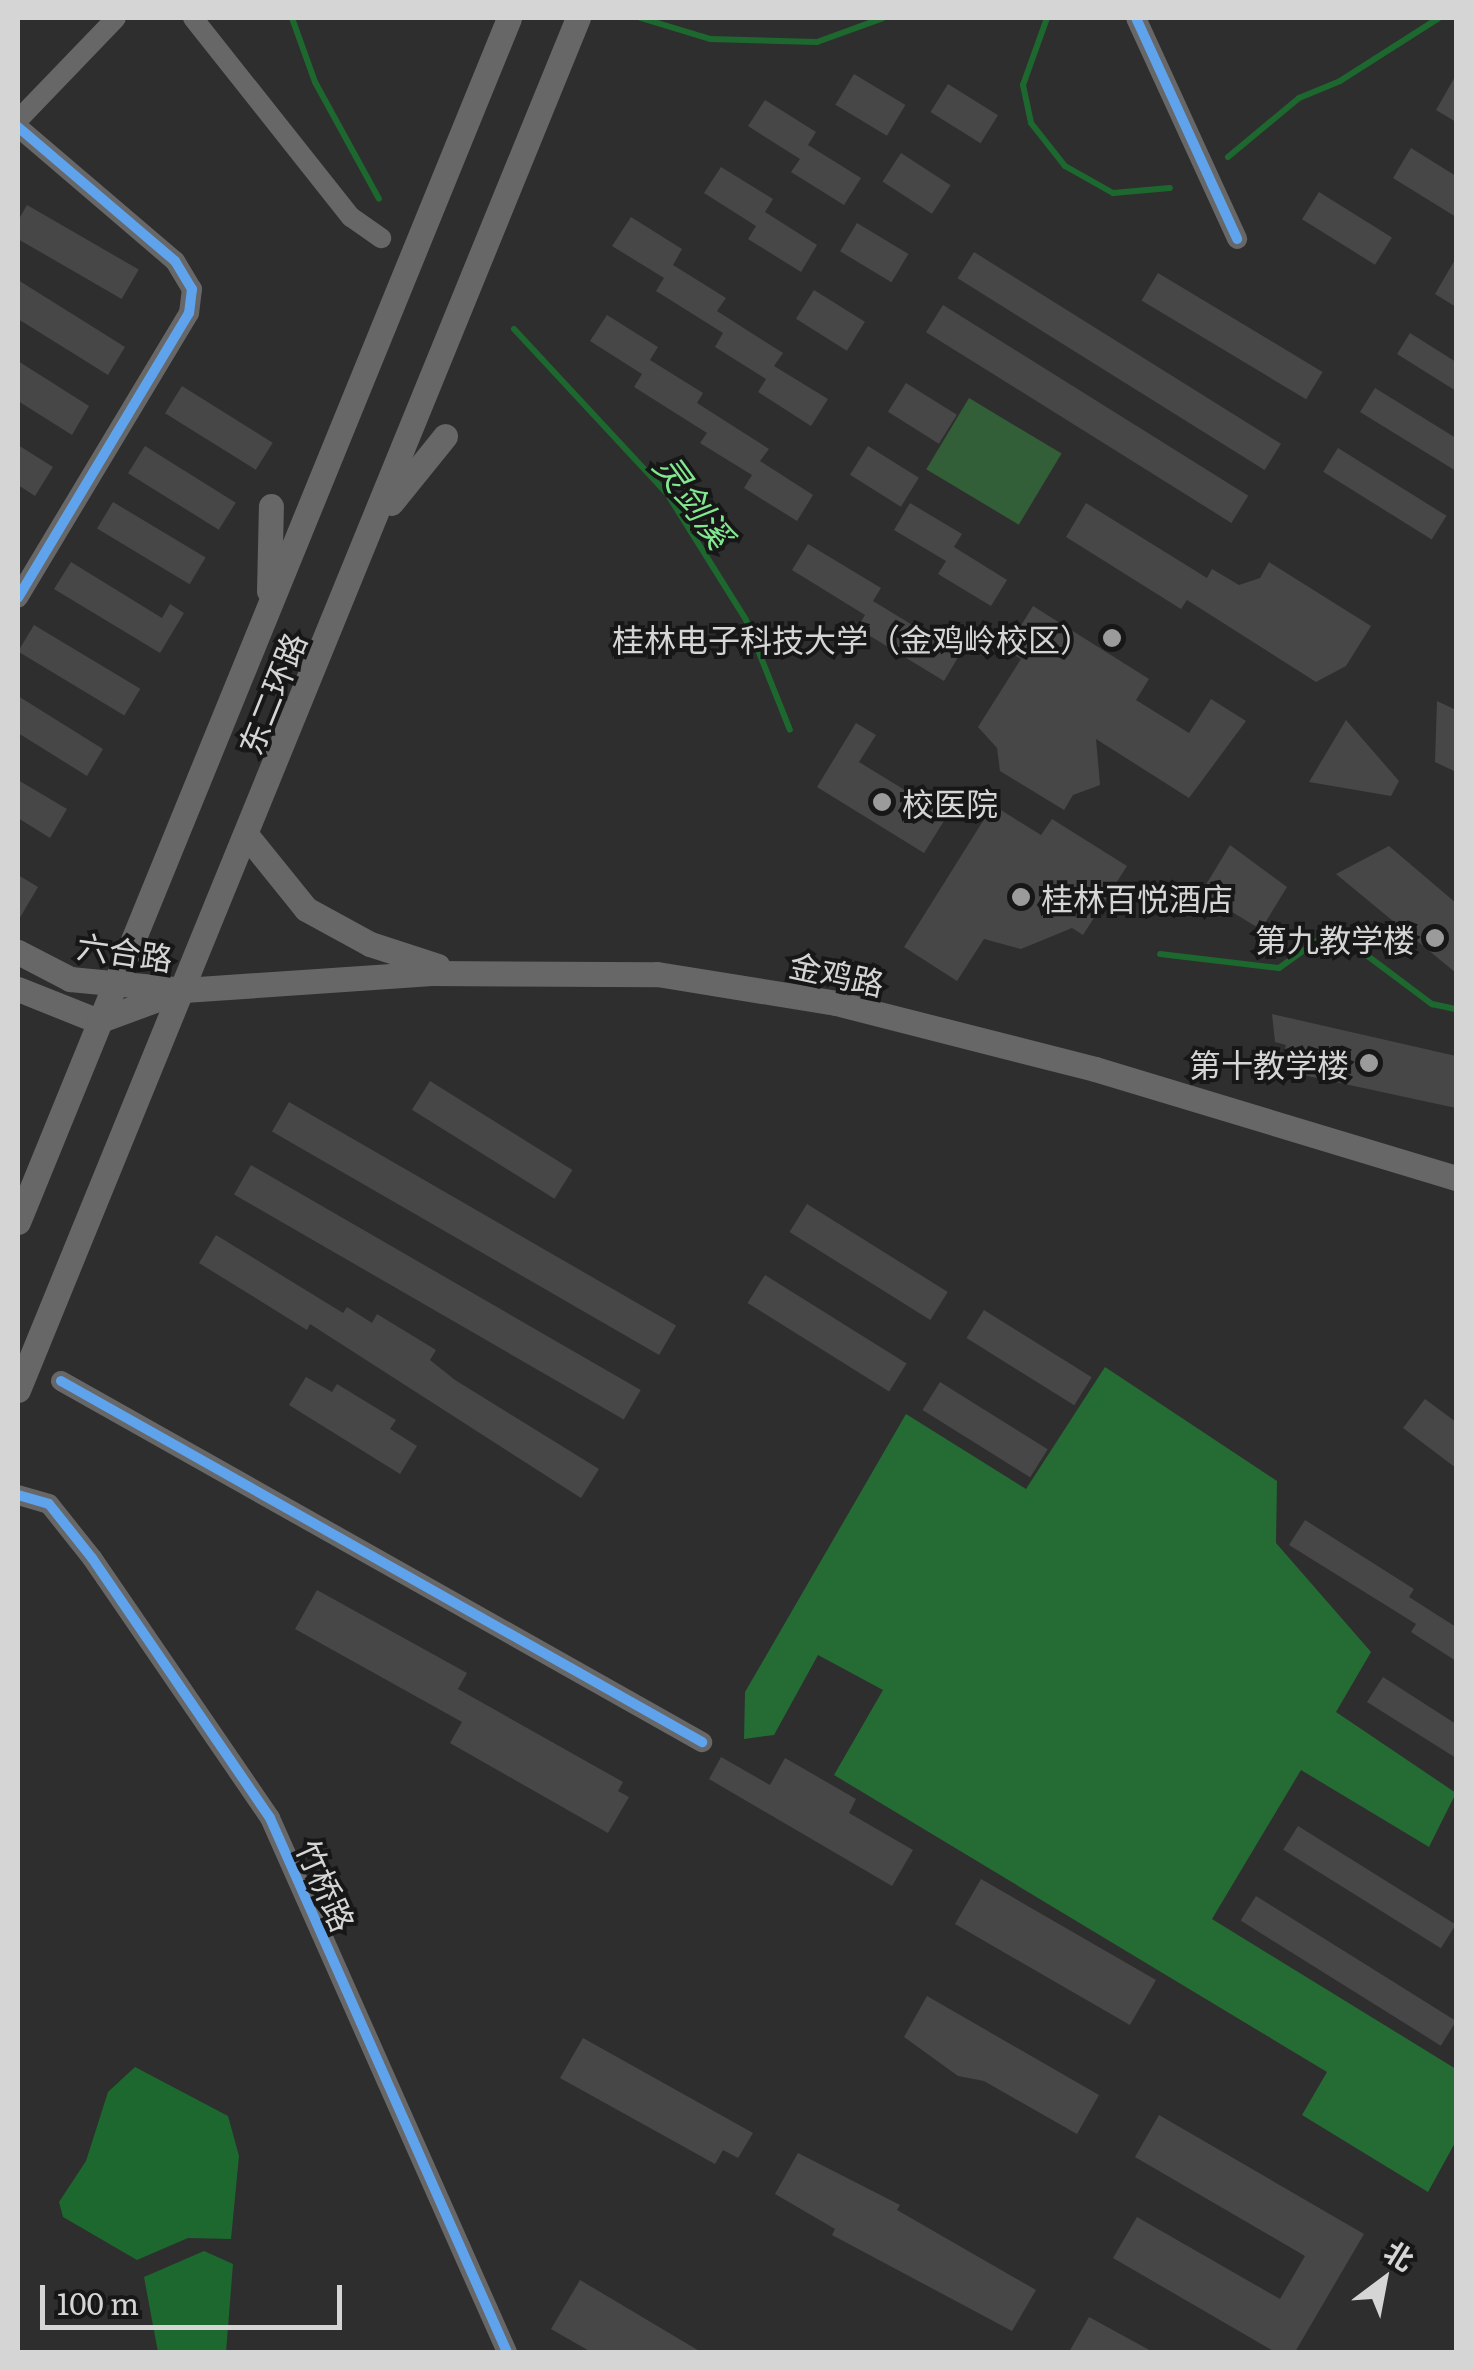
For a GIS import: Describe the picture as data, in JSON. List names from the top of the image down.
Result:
{
  "streets": {
    "main road": ["东二环路", "六合路", "金鸡路"],
    "street": ["竹桥路"]
  },
  "crossings": [
    ["东二环路", "六合路"],
    ["东二环路", "金鸡路"],
    ["六合路", "金鸡路"]
  ],
  "water": ["灵剑溪"],
  "places": [
    "桂林电子科技大学（金鸡岭校区）",
    "校医院",
    "桂林百悦酒店",
    "第九教学楼",
    "第十教学楼"
  ],
  "scale_bar": "100 m",
  "north": "top right"
}
